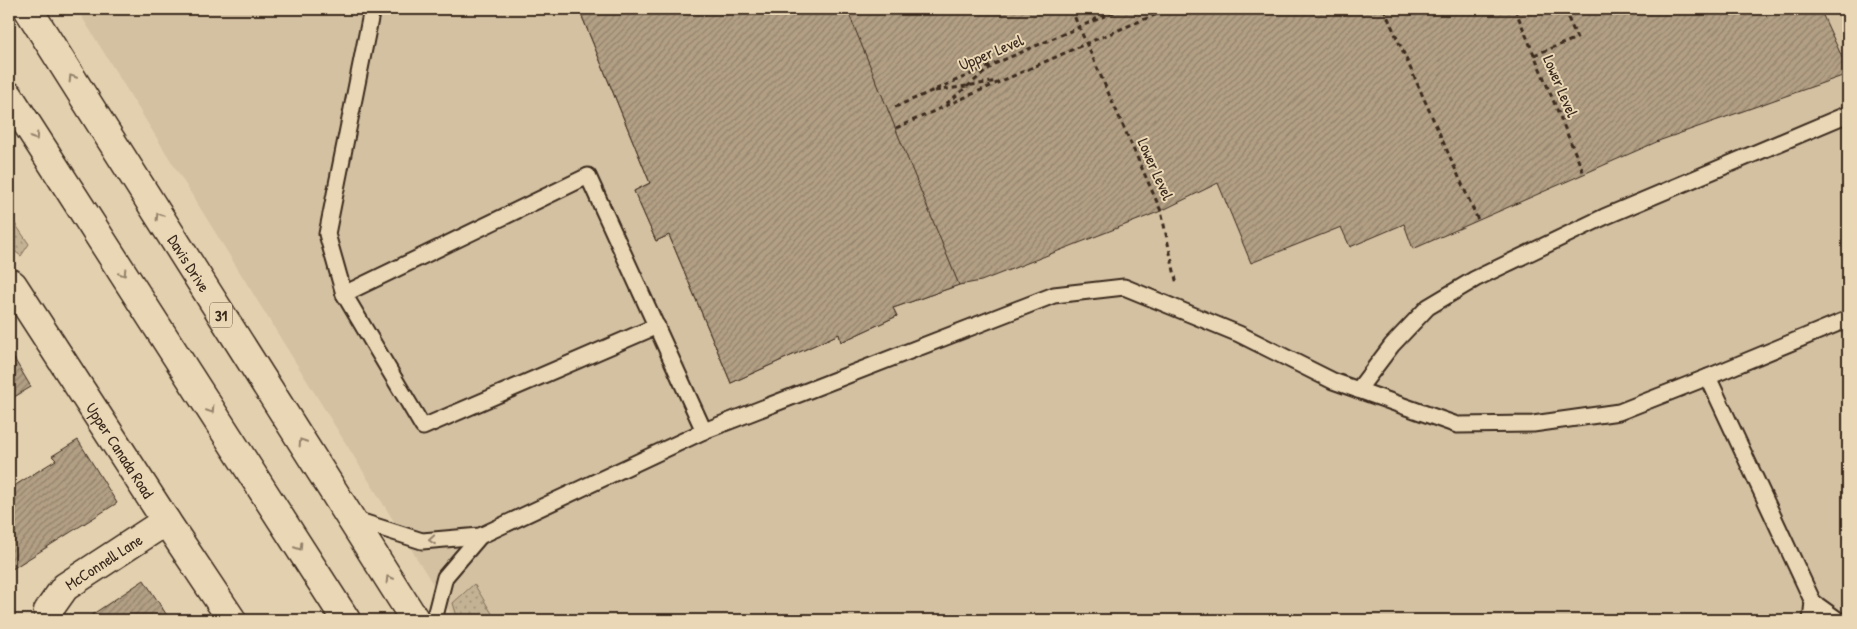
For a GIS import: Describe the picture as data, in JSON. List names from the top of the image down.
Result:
{
  "streets": {
    "main road": [
      "Davis Drive",
      "31",
      "Upper Canada Road",
      "McConnell Lane"
    ],
    "path": ["Upper Level", "Lower Level"]
  },
  "crossings": [
    ["Upper Canada Road", "McConnell Lane"]
  ]
}
